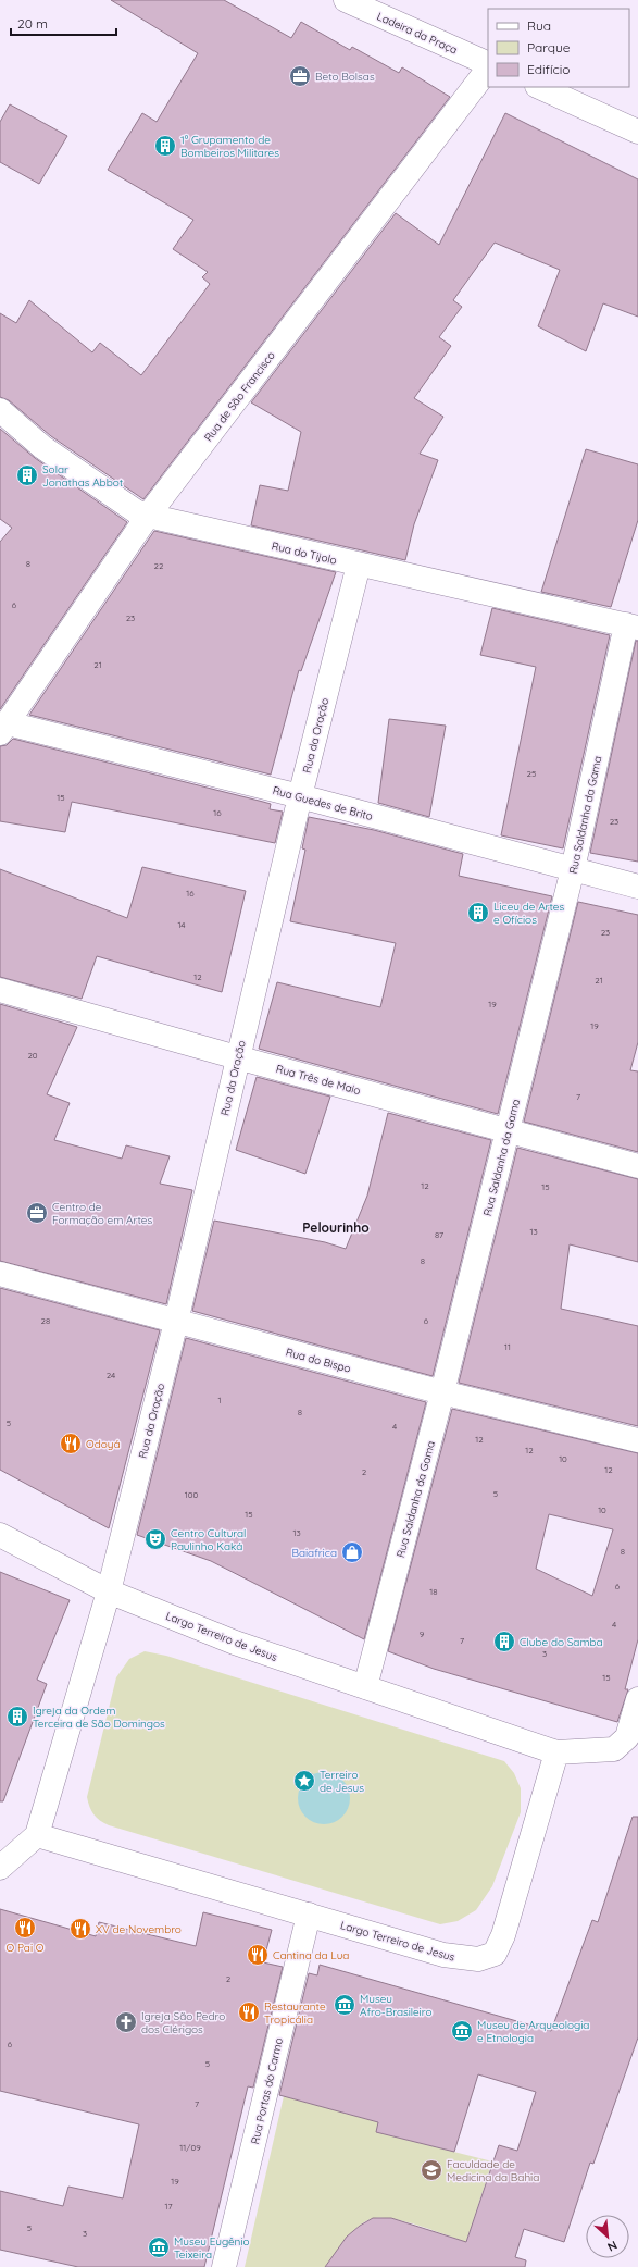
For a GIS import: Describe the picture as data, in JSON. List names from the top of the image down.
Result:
{
  "streets": {
    "street": [
      "Ladeira da Praça",
      "Rua de São Francisco",
      "Rua do Tijolo",
      "Rua da Oração",
      "Rua Guedes de Brito",
      "Rua Saldanha da Gama",
      "Rua Três de Maio",
      "Rua do Bispo",
      "Largo Terreiro de Jesus",
      "Rua Portas do Carmo"
    ]
  },
  "crossings": [
    ["Rua de São Francisco", "Rua do Tijolo"],
    ["Rua de São Francisco", "Rua Guedes de Brito"],
    ["Rua do Tijolo", "Rua da Oração"],
    ["Rua do Tijolo", "Rua Saldanha da Gama"],
    ["Rua da Oração", "Rua Guedes de Brito"],
    ["Rua da Oração", "Rua Três de Maio"],
    ["Rua da Oração", "Rua do Bispo"],
    ["Rua da Oração", "Largo Terreiro de Jesus"],
    ["Rua Guedes de Brito", "Rua Saldanha da Gama"],
    ["Rua Saldanha da Gama", "Rua Três de Maio"],
    ["Rua Saldanha da Gama", "Rua do Bispo"],
    ["Rua Saldanha da Gama", "Largo Terreiro de Jesus"],
    ["Largo Terreiro de Jesus", "Rua Portas do Carmo"]
  ],
  "districts": ["Pelourinho"],
  "places": {
    "office": ["Beto Bolsas", "Centro de Formação em Artes"],
    "building": [
      "1º Grupamento de Bombeiros Militares",
      "Solar Jonathas Abbot",
      "Liceu de Artes e Ofícios",
      "Clube do Samba",
      "Igreja da Ordem Terceira de São Domingos"
    ],
    "restaurant": [
      "Odoyá",
      "O Pai O",
      "XV de Novembro",
      "Cantina da Lua",
      "Restaurante Tropicália"
    ],
    "theatre": ["Centro Cultural Paulinho Kaká"],
    "shop": ["Baiafrica"],
    "place": ["Terreiro de Jesus"],
    "museum": ["Museu Afro-Brasileiro", "Museu de Arqueologia e Etnologia", "Museu Eugênio Teixeira"],
    "church": ["Igreja São Pedro dos Clérigos"],
    "school or university": ["Faculdade de Medicina da Bahia"]
  },
  "house_numbers": [
    "8",
    "22",
    "6",
    "23",
    "21",
    "25",
    "15",
    "16",
    "23",
    "16",
    "14",
    "23",
    "12",
    "21",
    "19",
    "19",
    "20",
    "7",
    "12",
    "15",
    "13",
    "87",
    "8",
    "28",
    "6",
    "11",
    "24",
    "1",
    "8",
    "5",
    "4",
    "12",
    "12",
    "10",
    "12",
    "2",
    "5",
    "100",
    "10",
    "15",
    "13",
    "8",
    "6",
    "18",
    "4",
    "9",
    "7",
    "3",
    "15",
    "2",
    "6",
    "5",
    "7",
    "11/09",
    "19",
    "17",
    "5",
    "3"
  ],
  "legend": ["Rua", "Parque", "Edifício"],
  "scale_bar": "20 m",
  "north": "bottom right"
}
